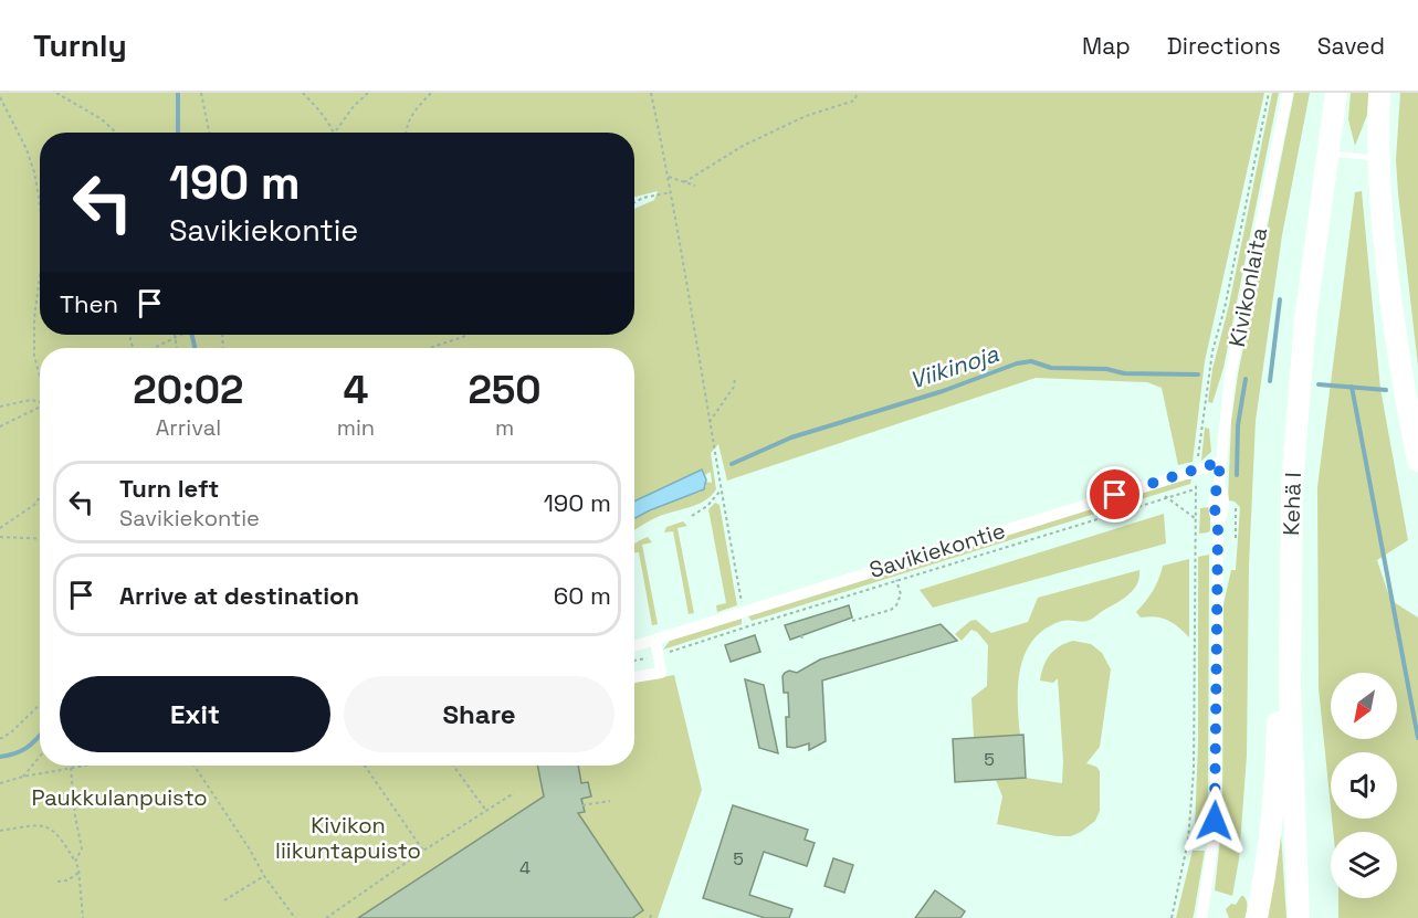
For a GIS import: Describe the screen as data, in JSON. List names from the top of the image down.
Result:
{
  "streets": {
    "highway": ["Kehä I"],
    "street": ["Kivikonlaita", "Savikiekontie"]
  },
  "crossings": [
    ["Kivikonlaita", "Savikiekontie"]
  ],
  "water": ["Viikinoja"],
  "parks": ["Paukkulanpuisto", "Kivikon liikuntapuisto"],
  "house_numbers": ["5", "5", "4"],
  "north": "bottom left",
  "page": {
    "header": "Turnly",
    "nav": ["Map", "Directions", "Saved"],
    "turn": ["190 m", "Savikiekontie"],
    "then": "Then",
    "eta": [
      "20:02",
      "Arrival",
      "4",
      "min",
      "250",
      "m"
    ],
    "list": [
      {
        "name": "Turn left",
        "note": "Savikiekontie",
        "value": "190 m"
      },
      {
        "name": "Arrive at destination",
        "value": "60 m"
      }
    ],
    "buttons": ["Exit", "Share"]
  }
}
